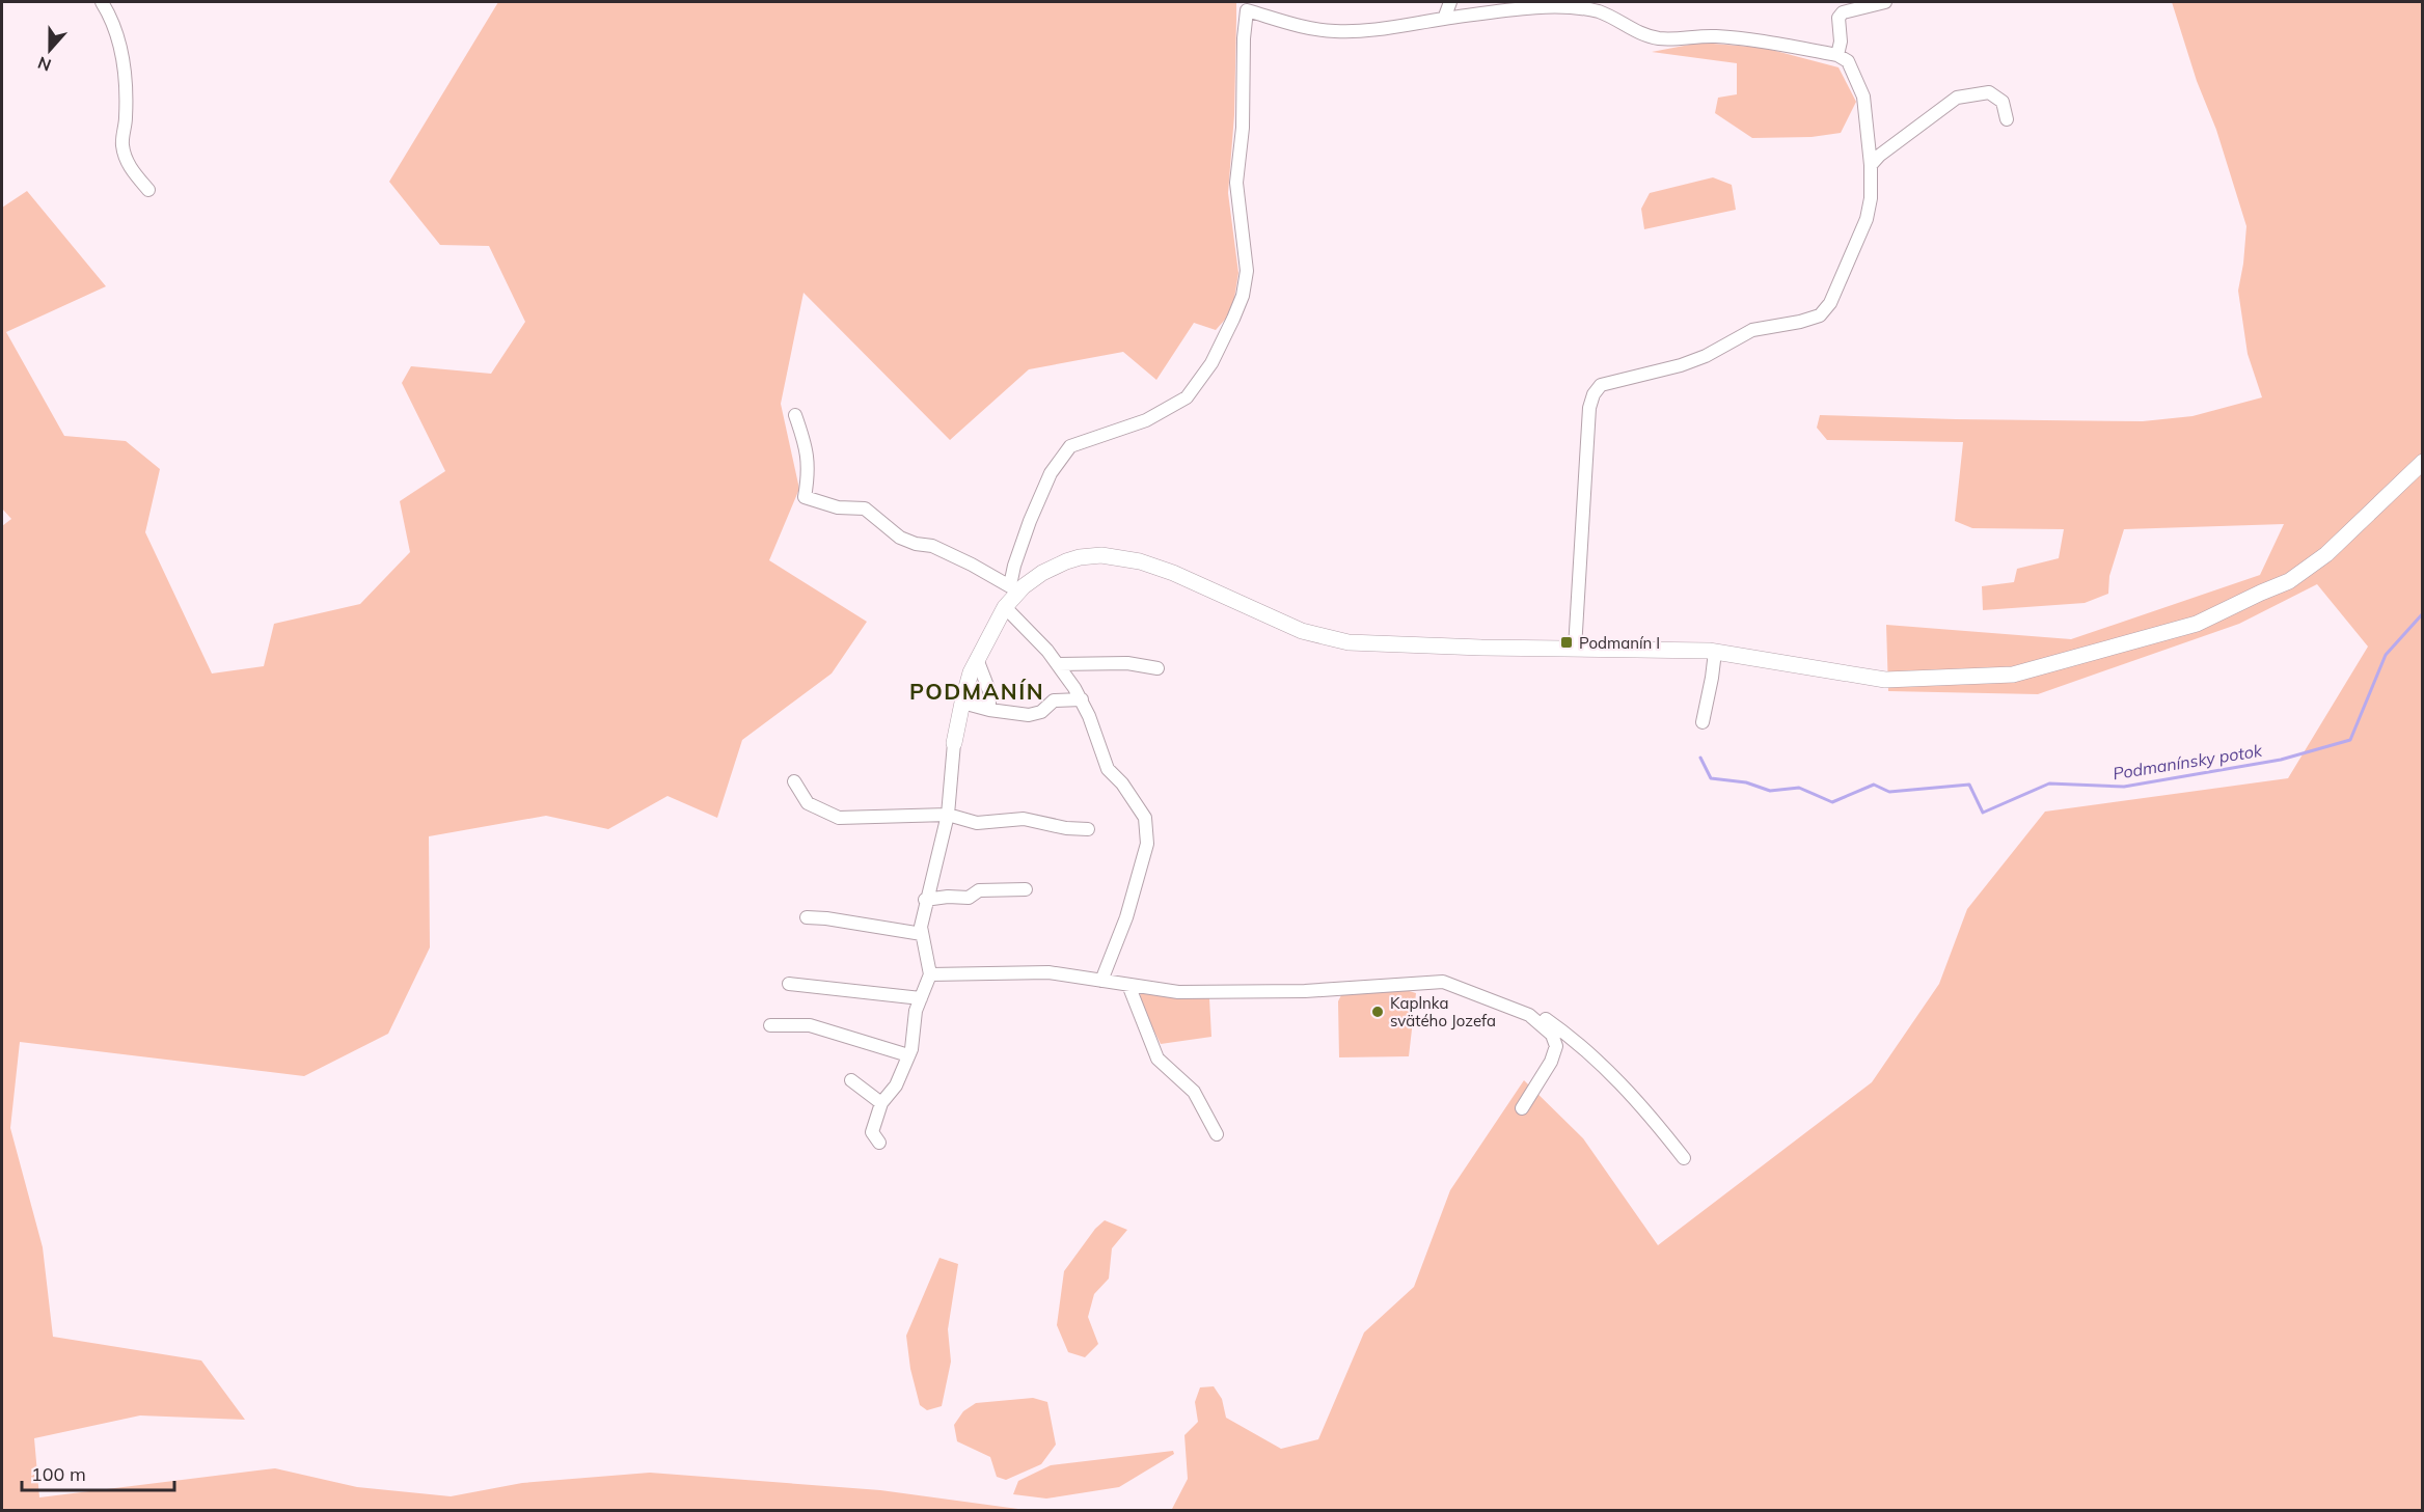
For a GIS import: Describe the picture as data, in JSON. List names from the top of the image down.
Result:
{
  "districts": ["PODMANÍN"],
  "water": ["Podmanínsky potok"],
  "places": {
    "transit": ["Podmanín I"],
    "other": ["Kaplnka svätého Jozefa"]
  },
  "scale_bar": "100 m",
  "north": "bottom"
}
